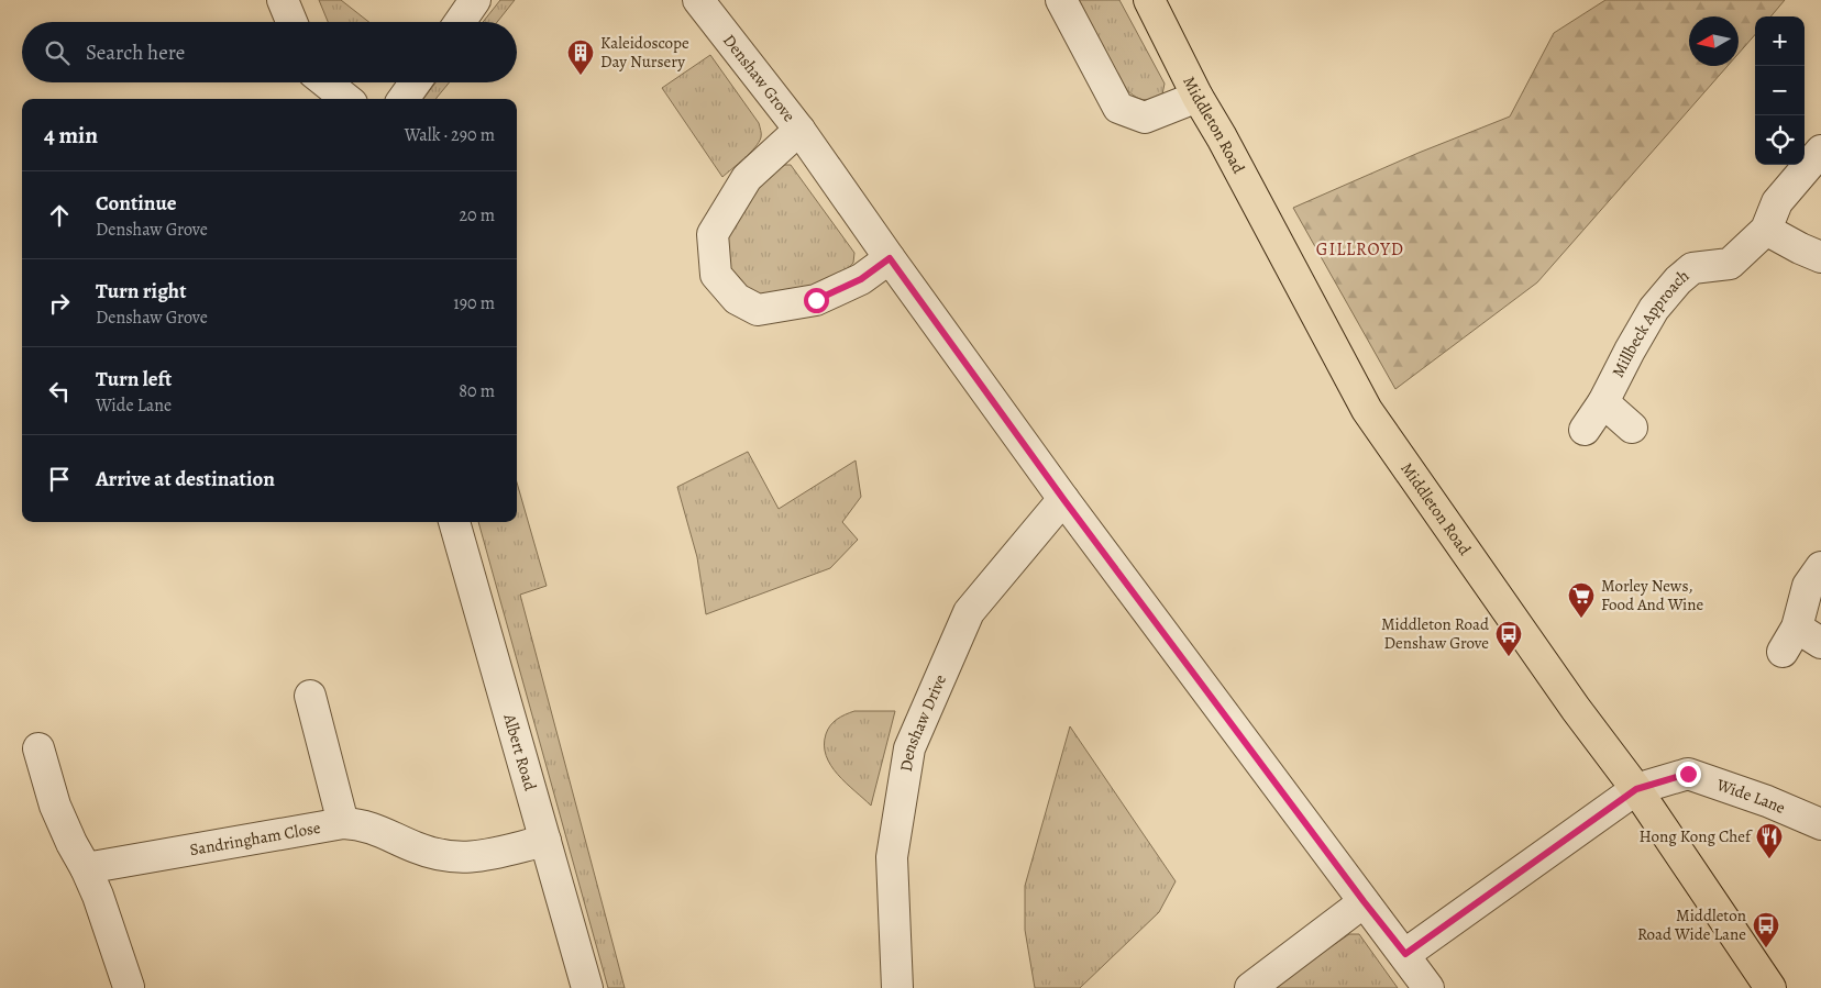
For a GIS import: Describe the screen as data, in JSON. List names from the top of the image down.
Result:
{
  "streets": {
    "main road": ["Middleton Road"],
    "street": [
      "Denshaw Grove",
      "Millbeck Approach",
      "Denshaw Drive",
      "Albert Road",
      "Wide Lane",
      "Sandringham Close"
    ]
  },
  "crossings": [
    ["Denshaw Grove", "Denshaw Drive"],
    ["Denshaw Grove", "Wide Lane"],
    ["Middleton Road", "Wide Lane"],
    ["Albert Road", "Sandringham Close"]
  ],
  "districts": ["GILLROYD"],
  "places": {
    "building": ["Kaleidoscope Day Nursery"],
    "supermarket": ["Morley News, Food And Wine"],
    "bus stop": ["Middleton Road Denshaw Grove", "Middleton Road Wide Lane"],
    "restaurant": ["Hong Kong Chef"]
  },
  "north": "left",
  "page": {
    "map_buttons": ["+", "−"],
    "search": "Search here",
    "heading": ["4 min", "Walk · 290 m"],
    "list": [
      ["Continue", "Denshaw Grove", "20 m"],
      ["Turn right", "Denshaw Grove", "190 m"],
      ["Turn left", "Wide Lane", "80 m"],
      "Arrive at destination"
    ]
  }
}
